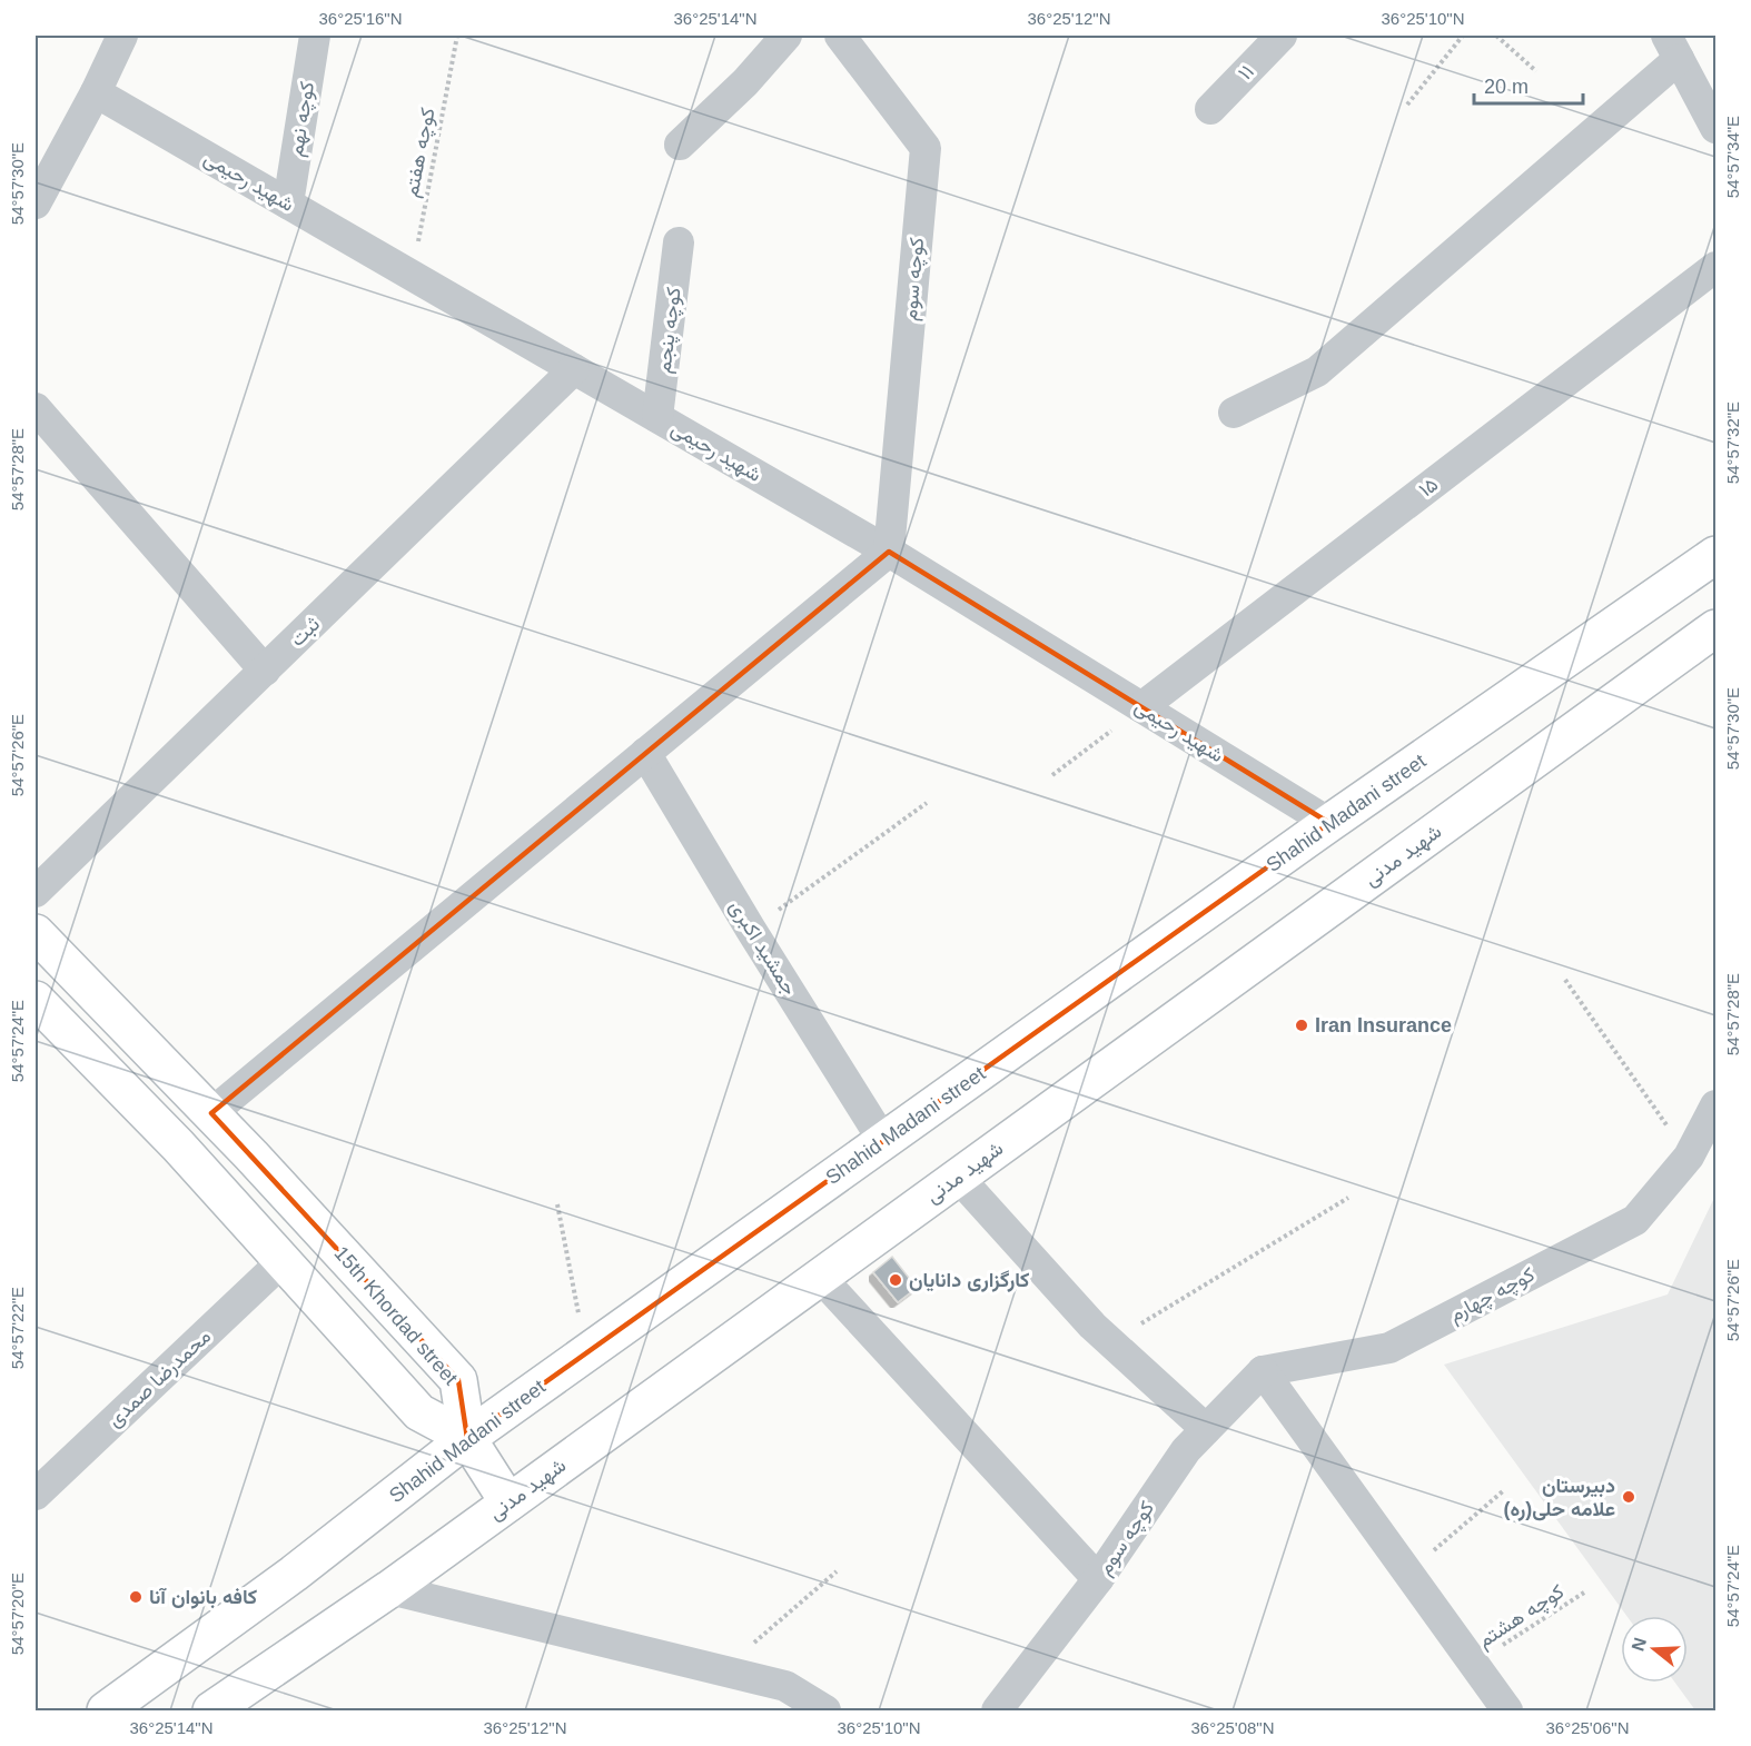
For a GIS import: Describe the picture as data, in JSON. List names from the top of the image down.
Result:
{
  "streets": {
    "main road": ["Shahid Madani street", "شهید مدنی", "15th Khordad street"],
    "street": [
      "۱۱",
      "کوچه نهم",
      "شهید رحیمی",
      "کوچه سوم",
      "کوچه پنجم",
      "۱۵",
      "ثبت",
      "جمشید اکبری",
      "کوچه چهارم",
      "محمدرضا صمدی"
    ],
    "path": ["کوچه هفتم", "کوچه هشتم"]
  },
  "crossings": [
    ["کوچه نهم", "شهید رحیمی"],
    ["کوچه هفتم", "شهید رحیمی"],
    ["شهید رحیمی", "کوچه سوم"],
    ["شهید رحیمی", "کوچه پنجم"],
    ["شهید رحیمی", "۱۵"],
    ["شهید رحیمی", "ثبت"],
    ["شهید رحیمی", "Shahid Madani street"],
    ["کوچه سوم", "کوچه چهارم"],
    ["Shahid Madani street", "جمشید اکبری"],
    ["Shahid Madani street", "15th Khordad street"]
  ],
  "places": [
    "Iran Insurance",
    "کارگزاری دانایان",
    "دبیرستان علامه حلی(ره)",
    "کافه بانوان آنا"
  ],
  "scale_bar": "20 m",
  "north": "left",
  "coordinates": [
    "36°25'16\"N",
    "36°25'14\"N",
    "36°25'12\"N",
    "36°25'10\"N",
    "54°57'34\"E",
    "54°57'30\"E",
    "54°57'32\"E",
    "54°57'28\"E",
    "54°57'26\"E",
    "54°57'24\"E",
    "54°57'22\"E",
    "54°57'20\"E",
    "36°25'08\"N",
    "36°25'06\"N"
  ]
}
